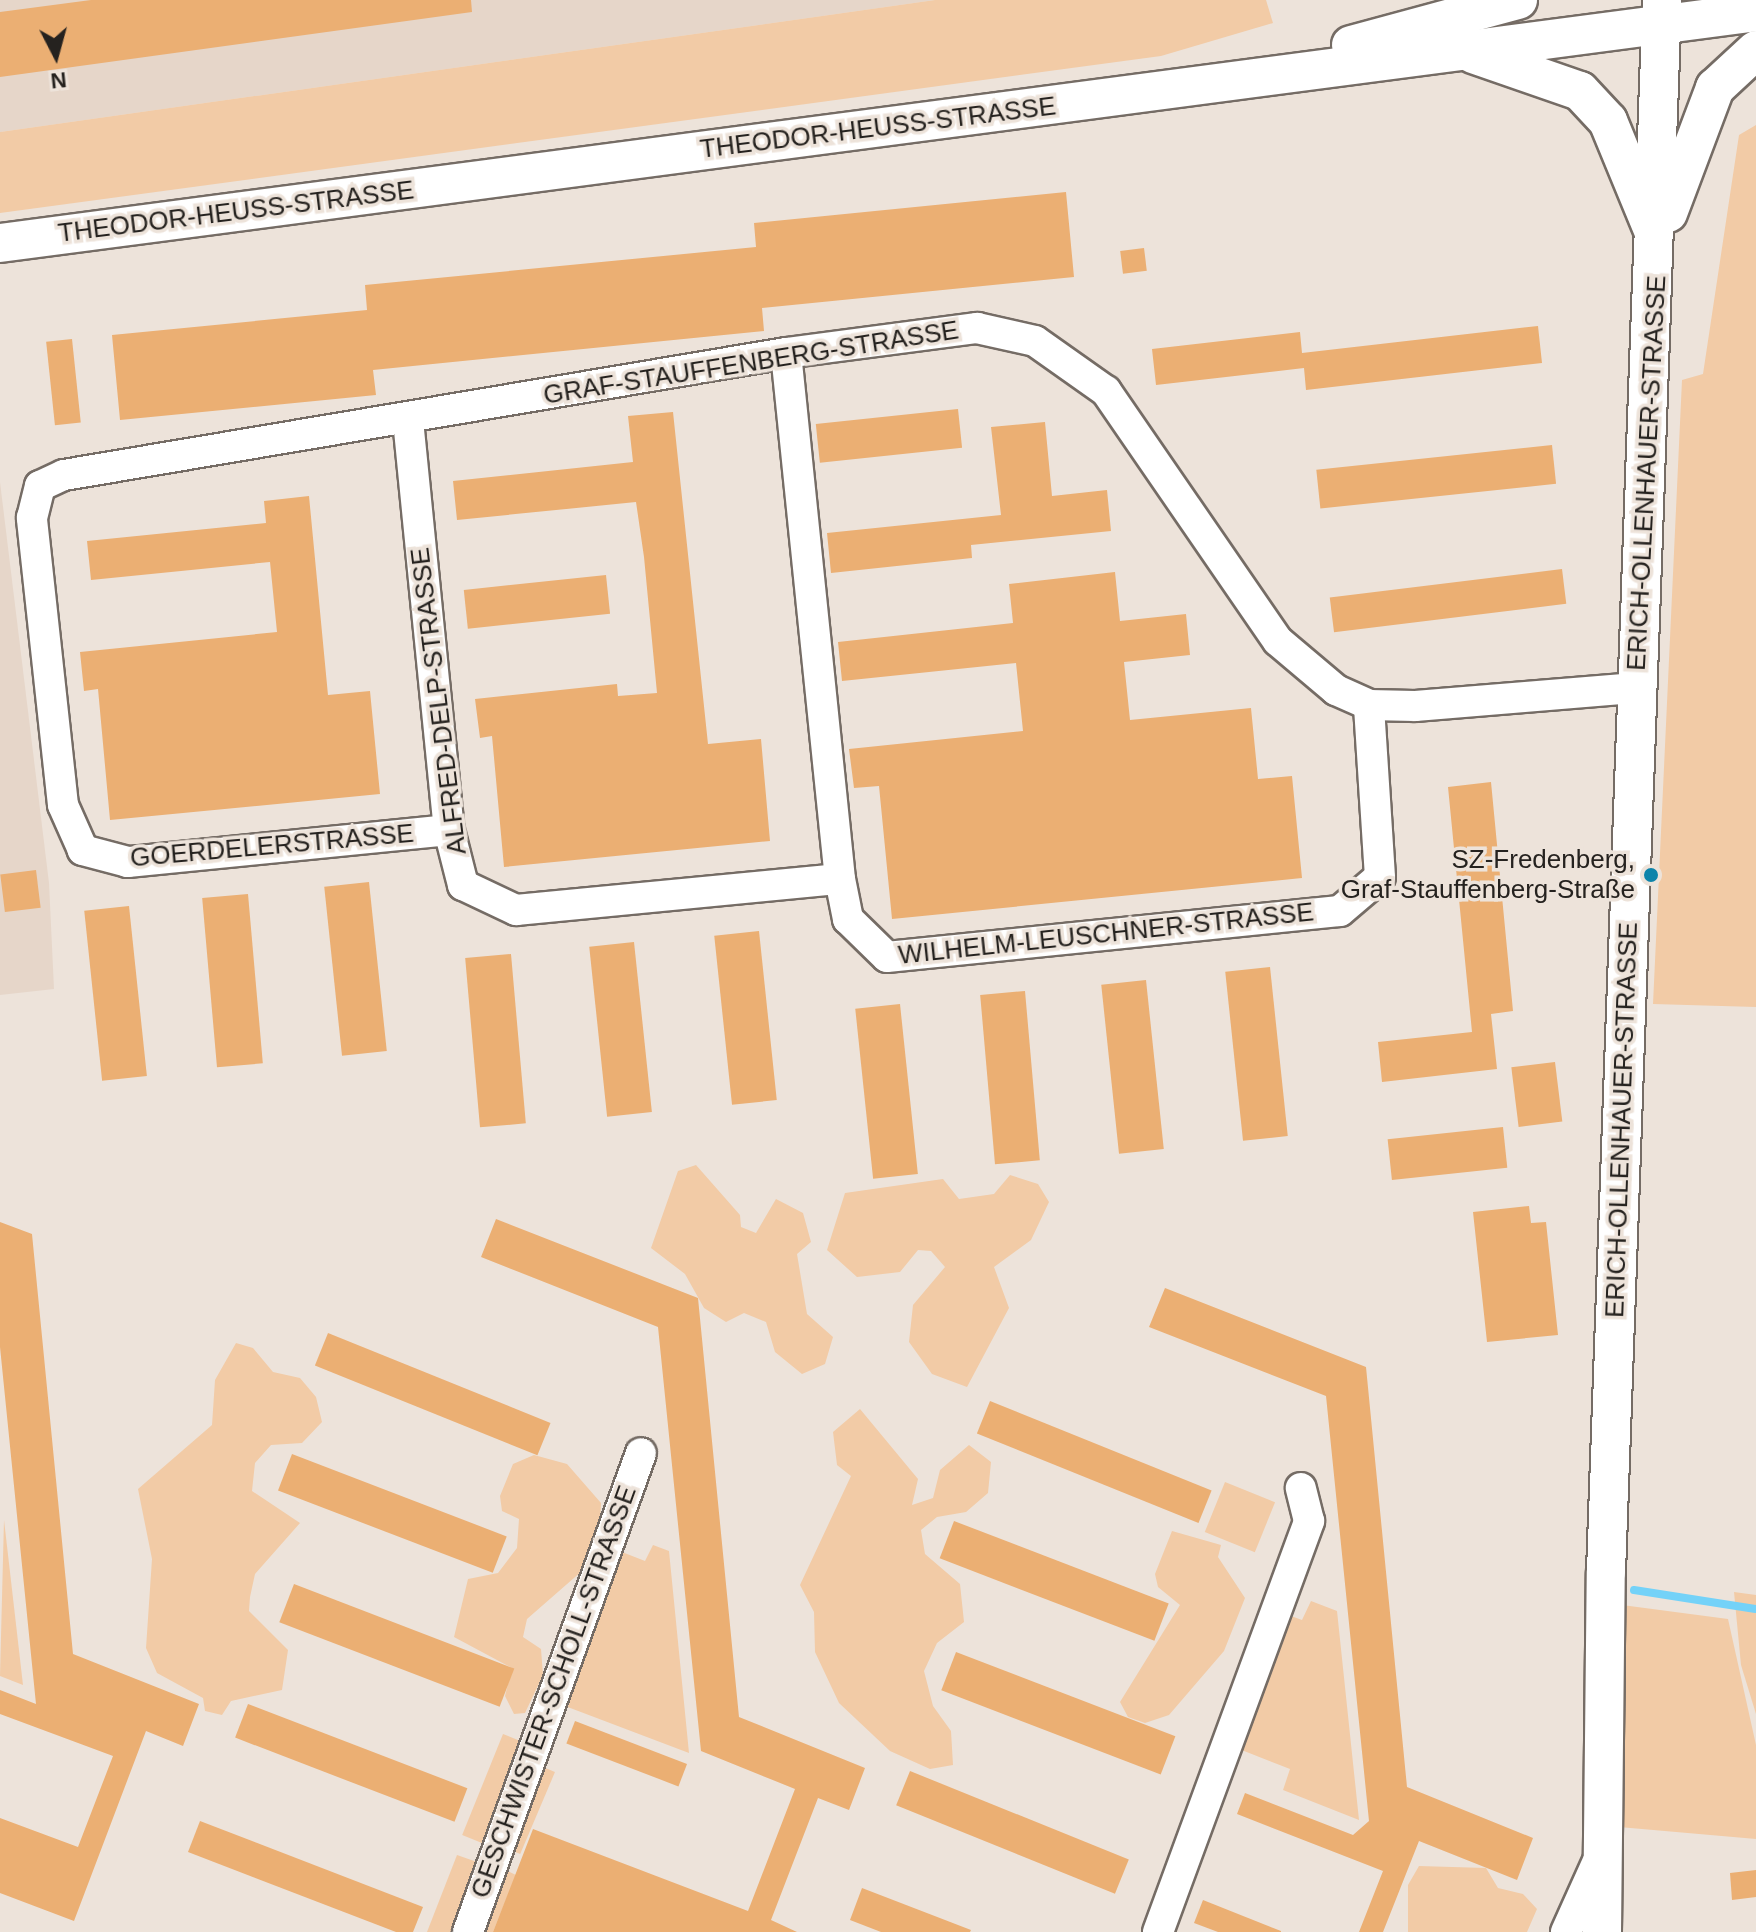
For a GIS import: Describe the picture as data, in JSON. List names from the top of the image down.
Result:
{
  "streets": {
    "street": [
      "THEODOR-HEUSS-STRASSE",
      "GRAF-STAUFFENBERG-STRASSE",
      "ERICH-OLLENHAUER-STRASSE",
      "ALFRED-DELP-STRASSE",
      "GOERDELERSTRASSE",
      "WILHELM-LEUSCHNER-STRASSE",
      "GESCHWISTER-SCHOLL-STRASSE"
    ]
  },
  "crossings": [
    ["THEODOR-HEUSS-STRASSE", "ERICH-OLLENHAUER-STRASSE"],
    ["GRAF-STAUFFENBERG-STRASSE", "ALFRED-DELP-STRASSE"],
    ["GRAF-STAUFFENBERG-STRASSE", "GOERDELERSTRASSE"],
    ["GRAF-STAUFFENBERG-STRASSE", "WILHELM-LEUSCHNER-STRASSE"],
    ["ALFRED-DELP-STRASSE", "GOERDELERSTRASSE"],
    ["ALFRED-DELP-STRASSE", "WILHELM-LEUSCHNER-STRASSE"]
  ],
  "places": ["SZ-Fredenberg, Graf-Stauffenberg-Straße"],
  "north": "bottom"
}
